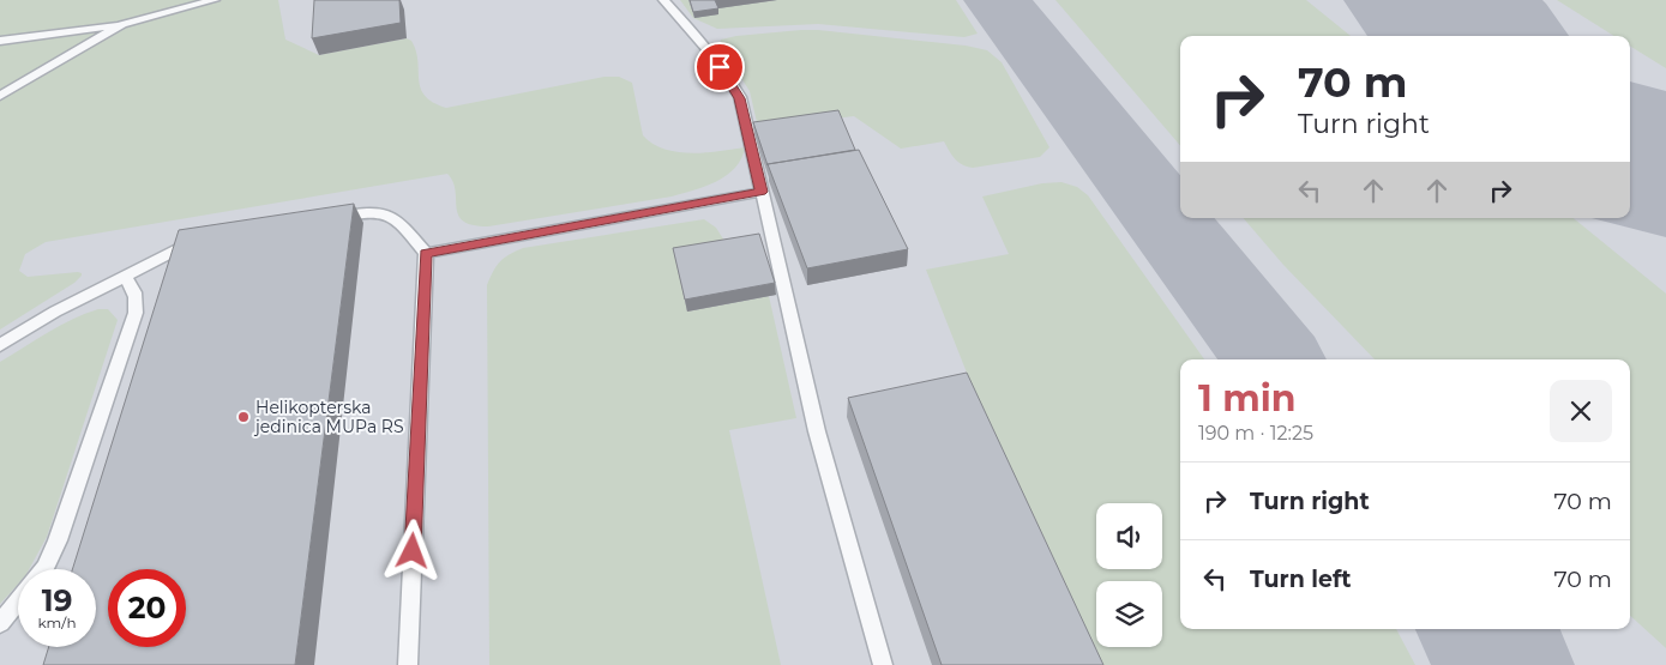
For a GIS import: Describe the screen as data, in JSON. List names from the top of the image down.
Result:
{
  "places": ["Helikopterska jedinica MUPa RS"],
  "page": {
    "turn": ["70 m", "Turn right"],
    "heading": ["1 min", "190 m · 12:25"],
    "list": [
      {
        "name": "Turn right",
        "value": "70 m"
      },
      {
        "name": "Turn left",
        "value": "70 m"
      }
    ],
    "speed": "19 km/h",
    "limit": "20"
  }
}
